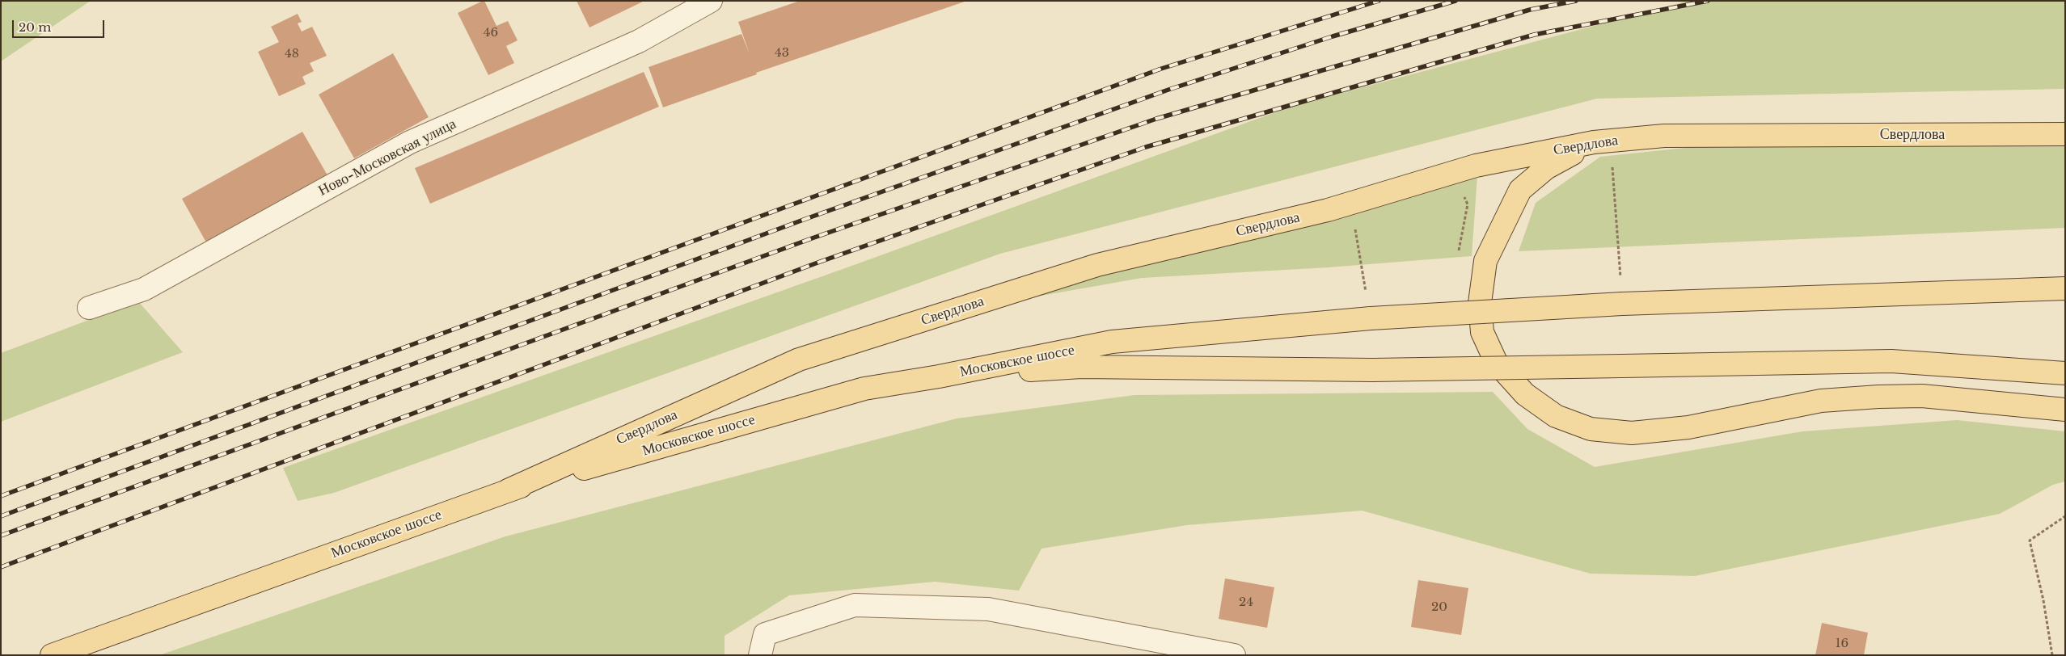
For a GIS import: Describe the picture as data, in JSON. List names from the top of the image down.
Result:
{
  "streets": {
    "main road": ["Свердлова", "Московское шоссе"],
    "street": ["Ново-Московская улица"]
  },
  "crossings": [
    ["Свердлова", "Московское шоссе"]
  ],
  "house_numbers": [
    "46",
    "43",
    "48",
    "24",
    "20",
    "16"
  ],
  "scale_bar": "20 m"
}
